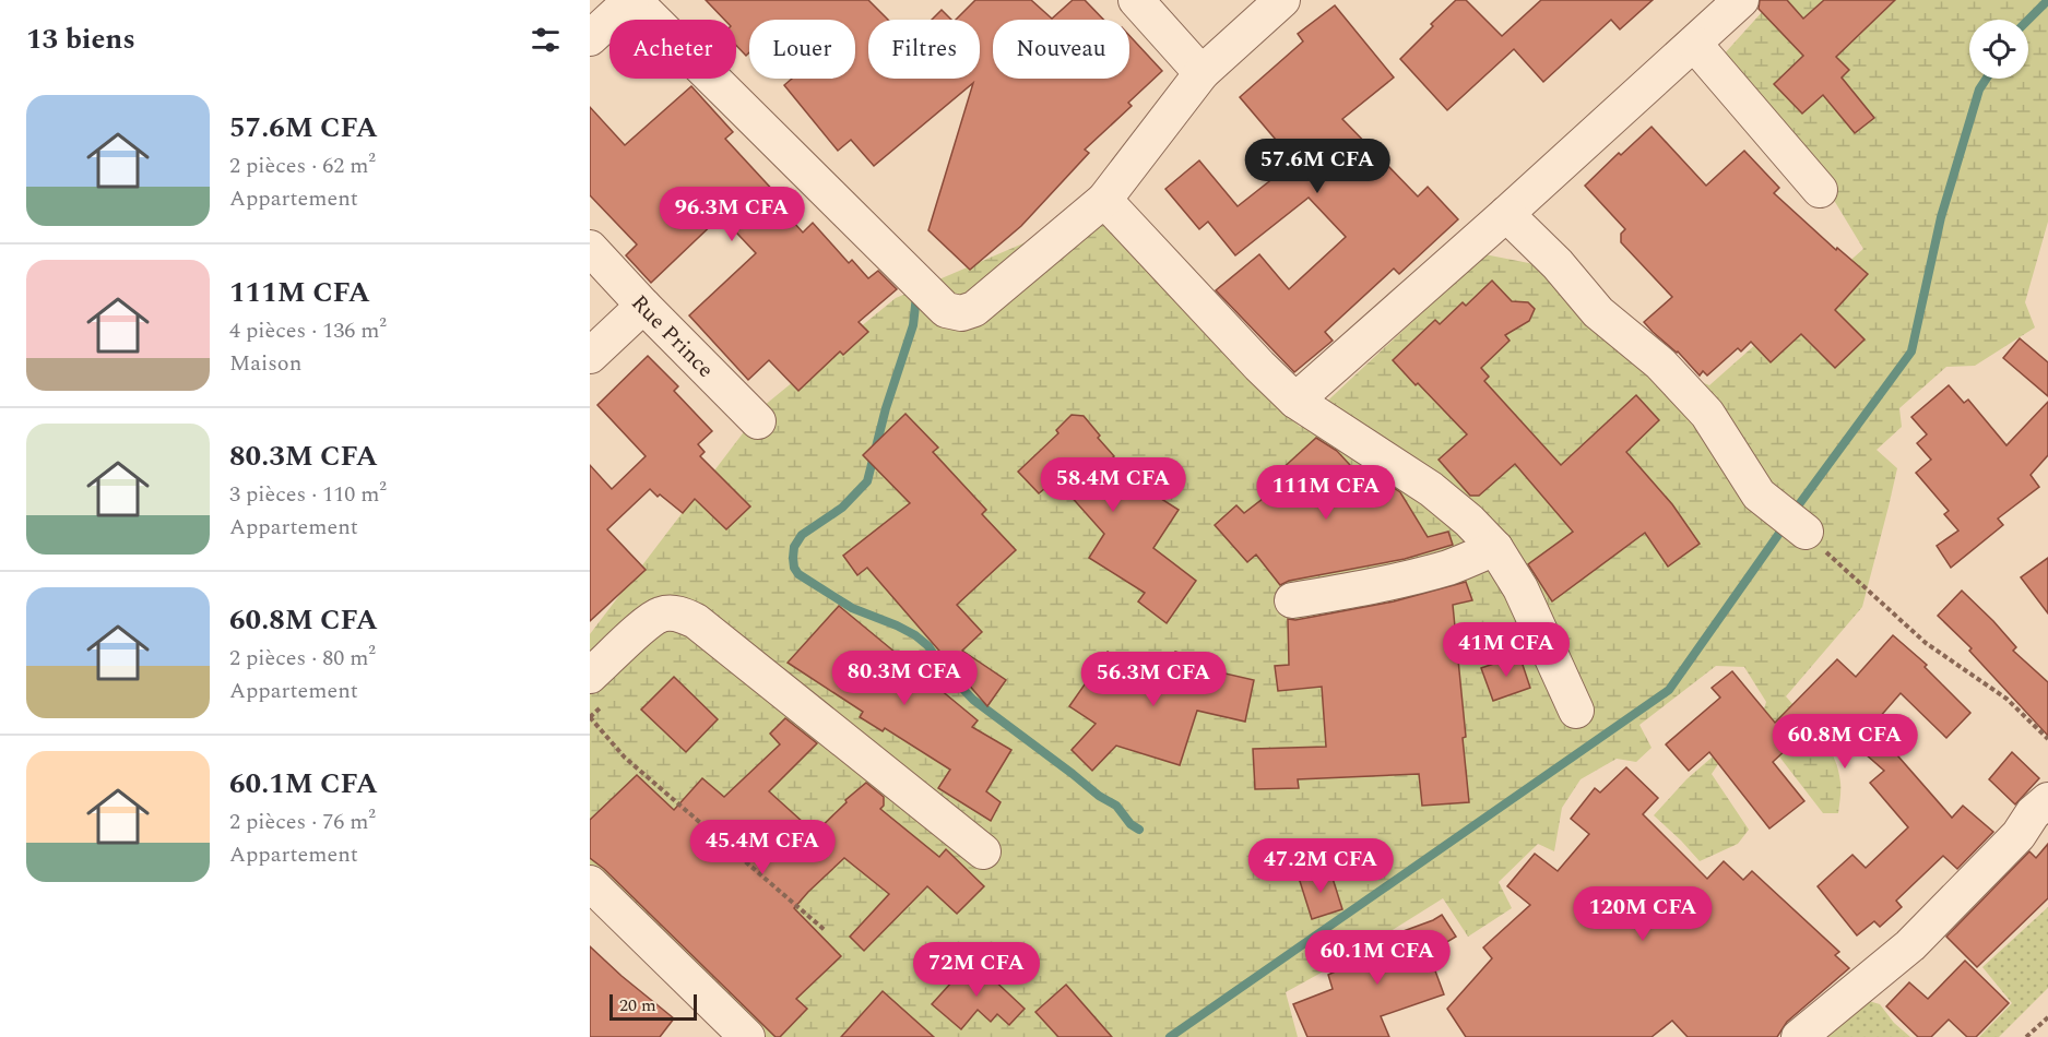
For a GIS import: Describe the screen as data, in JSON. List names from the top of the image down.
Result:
{
  "streets": {
    "street": ["Rue Prince"]
  },
  "scale_bar": "20 m",
  "page": {
    "heading": "13 biens",
    "chip": [
      "Acheter",
      "Louer",
      "Filtres",
      "Nouveau"
    ],
    "list": [
      {
        "name": "57.6M CFA",
        "note": "2 pièces · 62 m² · Appartement"
      },
      {
        "name": "111M CFA",
        "note": "4 pièces · 136 m² · Maison"
      },
      {
        "name": "80.3M CFA",
        "note": "3 pièces · 110 m² · Appartement"
      },
      {
        "name": "60.8M CFA",
        "note": "2 pièces · 80 m² · Appartement"
      },
      {
        "name": "60.1M CFA",
        "note": "2 pièces · 76 m² · Appartement"
      }
    ],
    "price": [
      "57.6M CFA",
      "96.3M CFA",
      "58.4M CFA",
      "111M CFA",
      "41M CFA",
      "80.3M CFA",
      "56.3M CFA",
      "60.8M CFA",
      "45.4M CFA",
      "47.2M CFA",
      "120M CFA",
      "60.1M CFA",
      "72M CFA"
    ],
    "scale": "20 m"
  }
}
